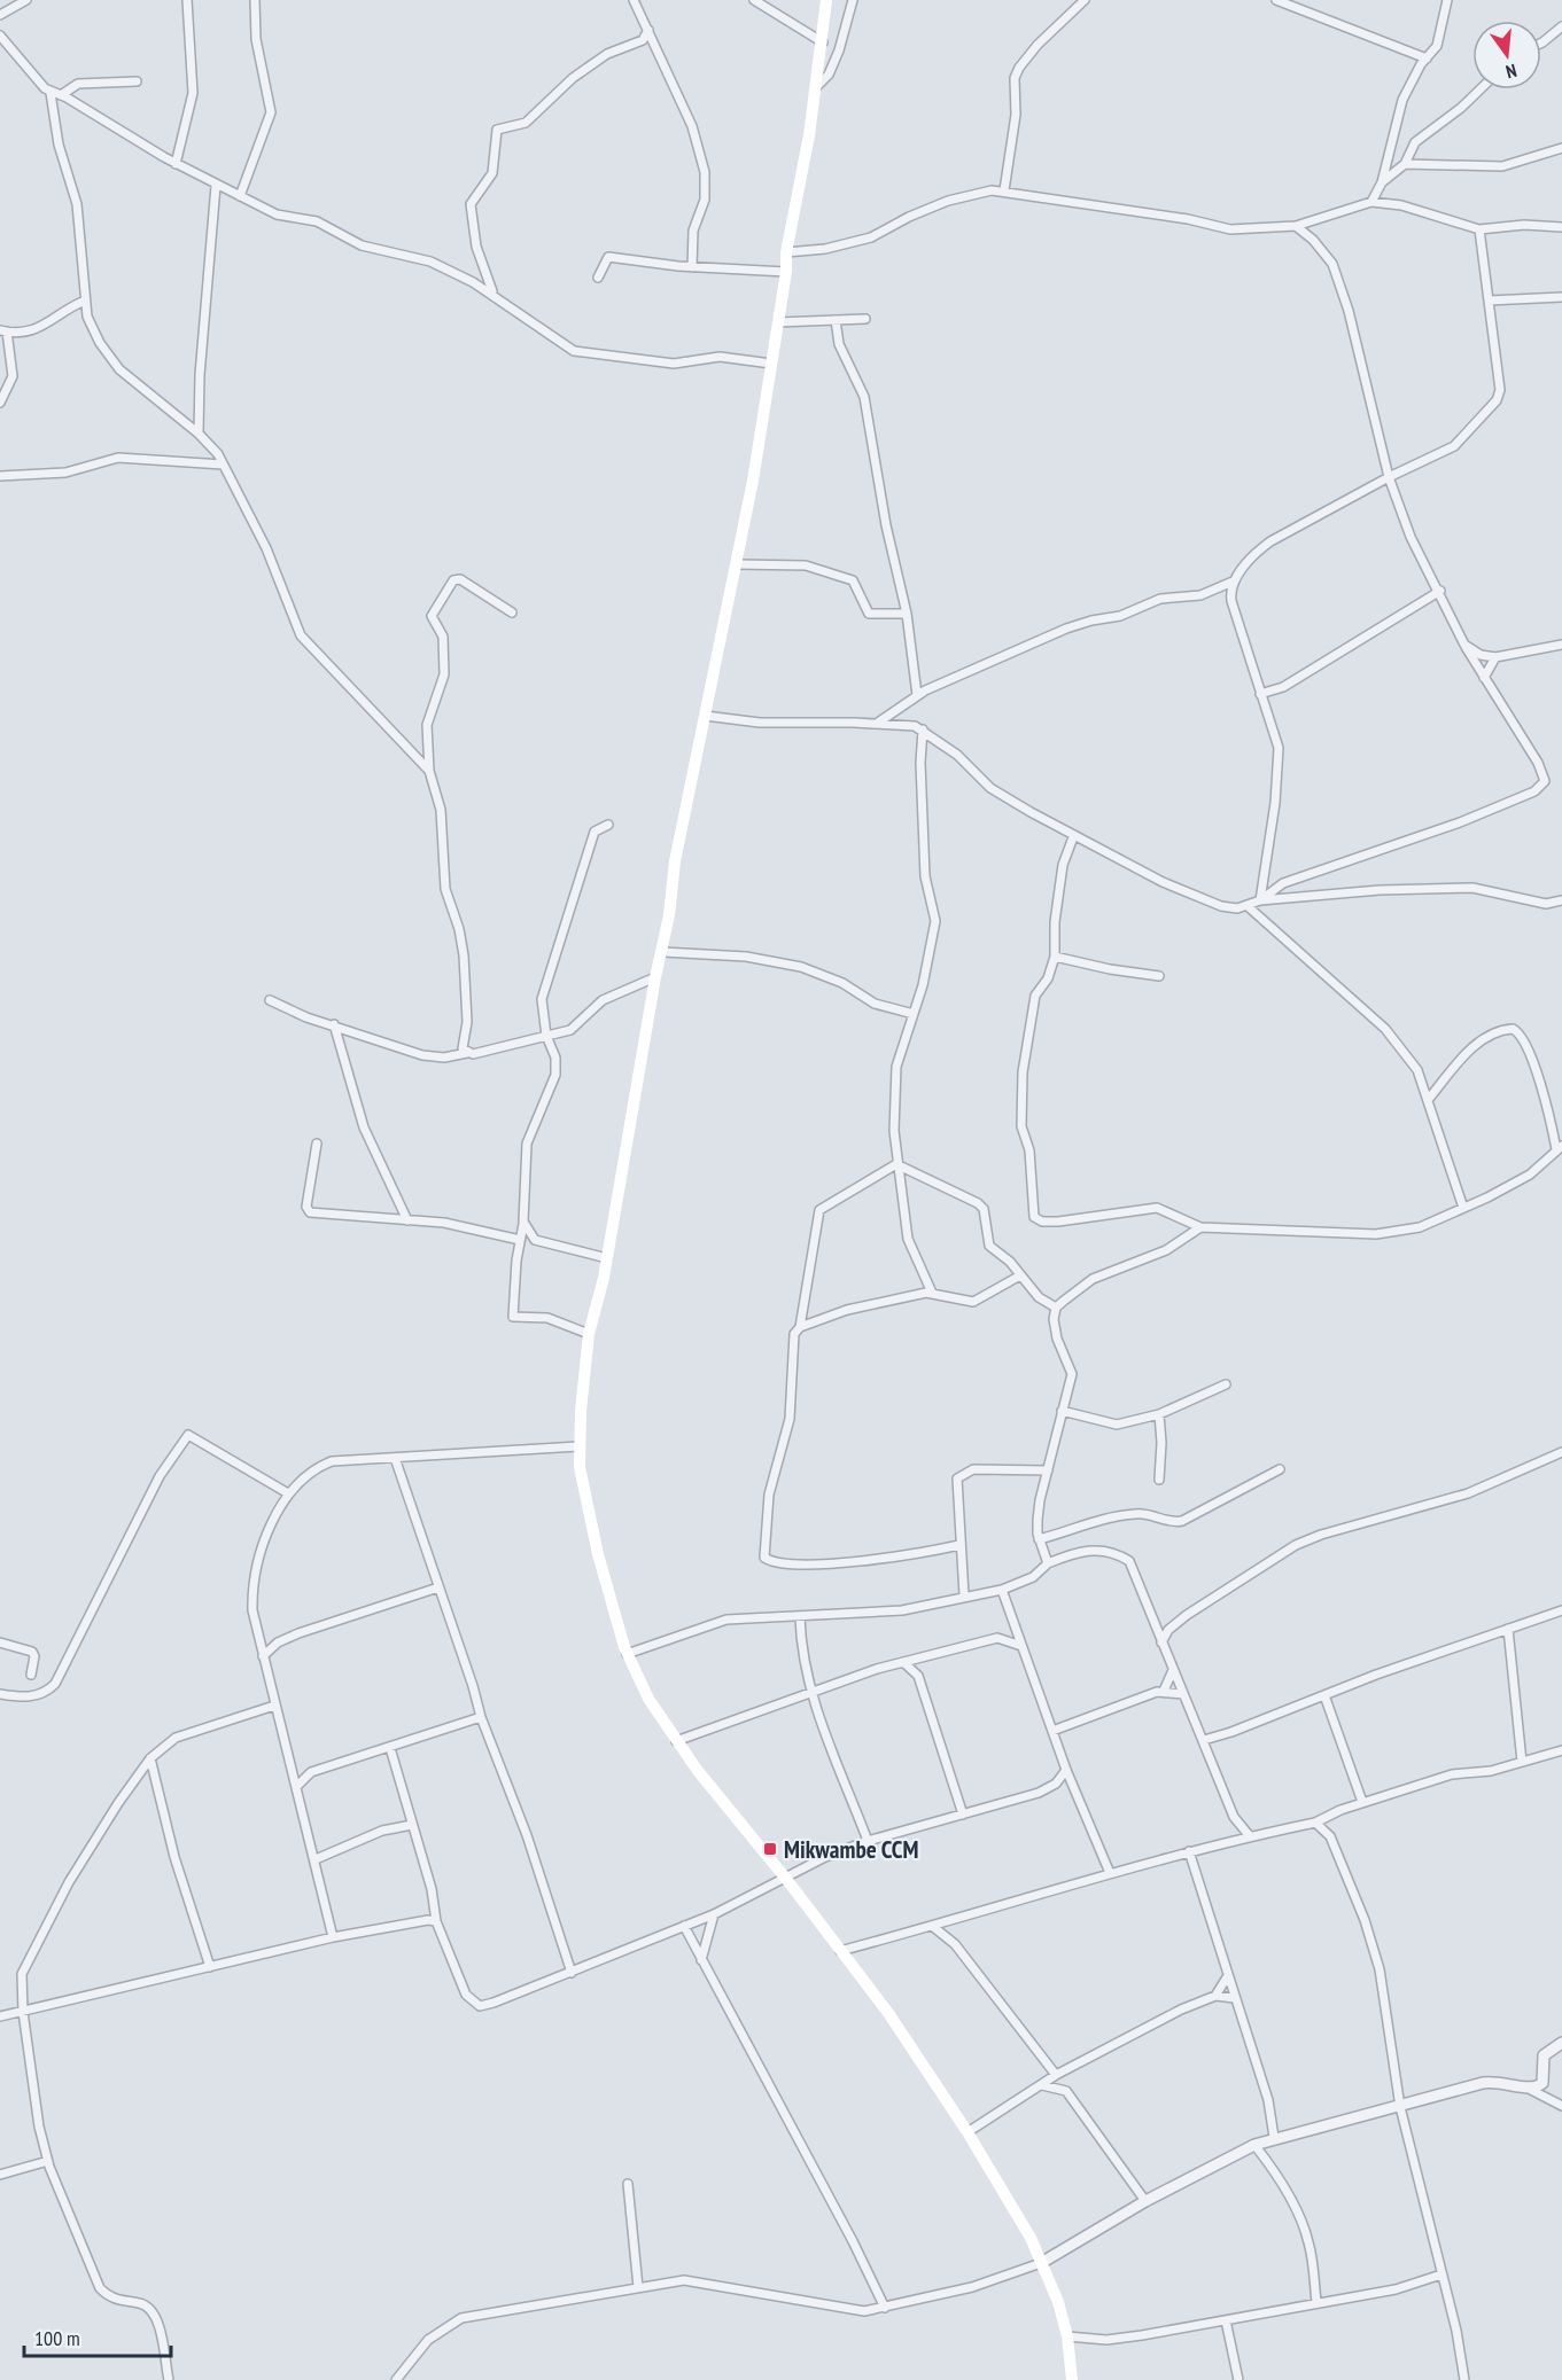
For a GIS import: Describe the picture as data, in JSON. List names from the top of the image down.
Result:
{
  "places": {
    "transit": ["Mikwambe CCM"]
  },
  "scale_bar": "100 m",
  "north": "bottom"
}
